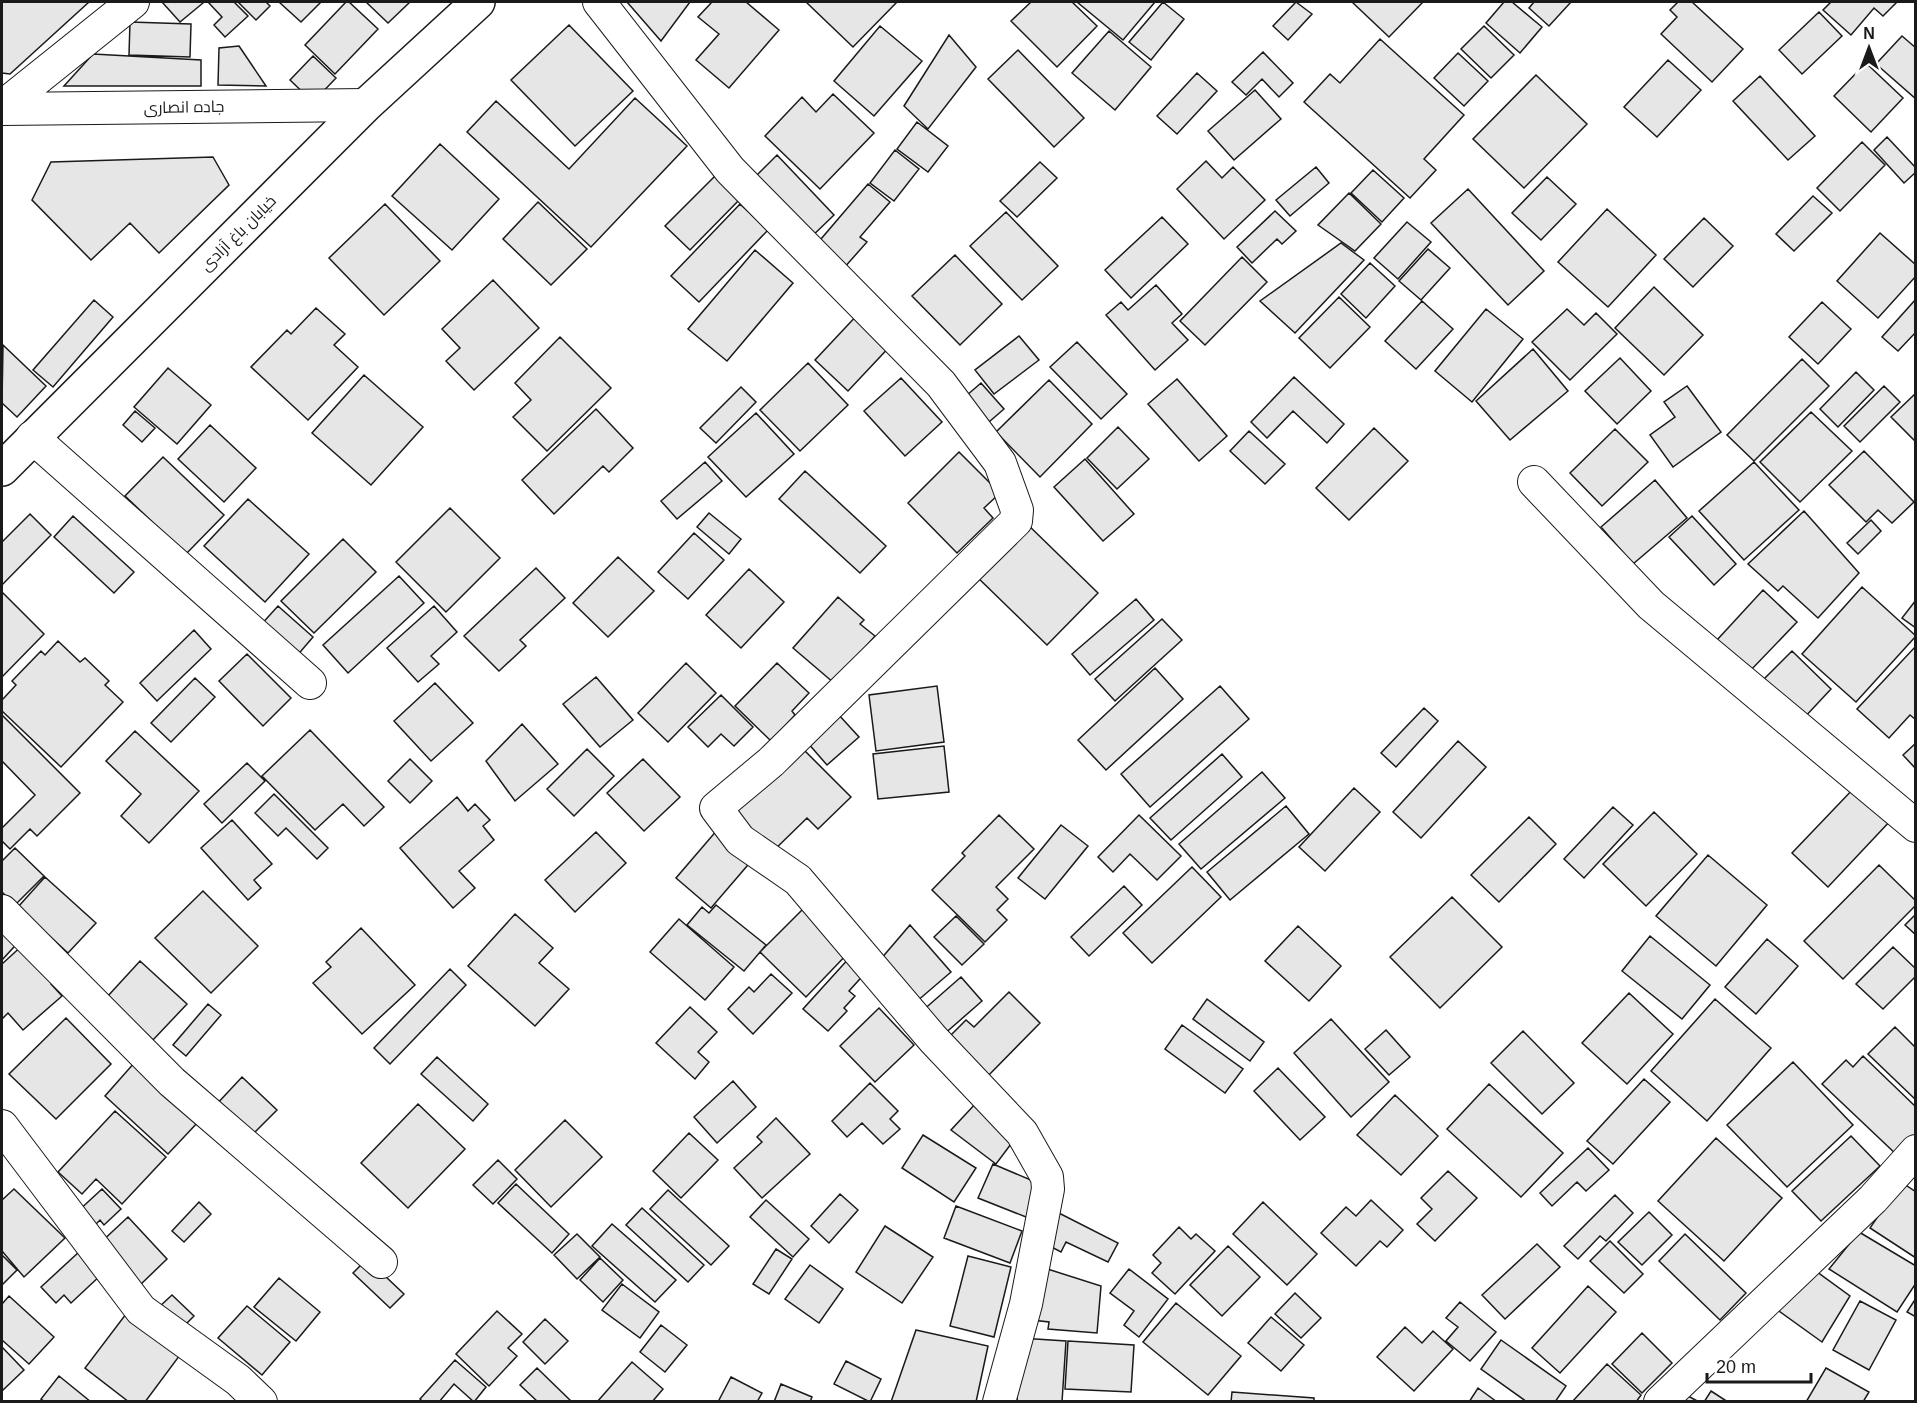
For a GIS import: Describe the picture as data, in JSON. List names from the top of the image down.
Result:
{
  "streets": {
    "street": ["جاده انصاری", "خیابان باغ آزادی"]
  },
  "crossings": [
    ["جاده انصاری", "خیابان باغ آزادی"]
  ],
  "scale_bar": "20 m",
  "north": "top"
}
